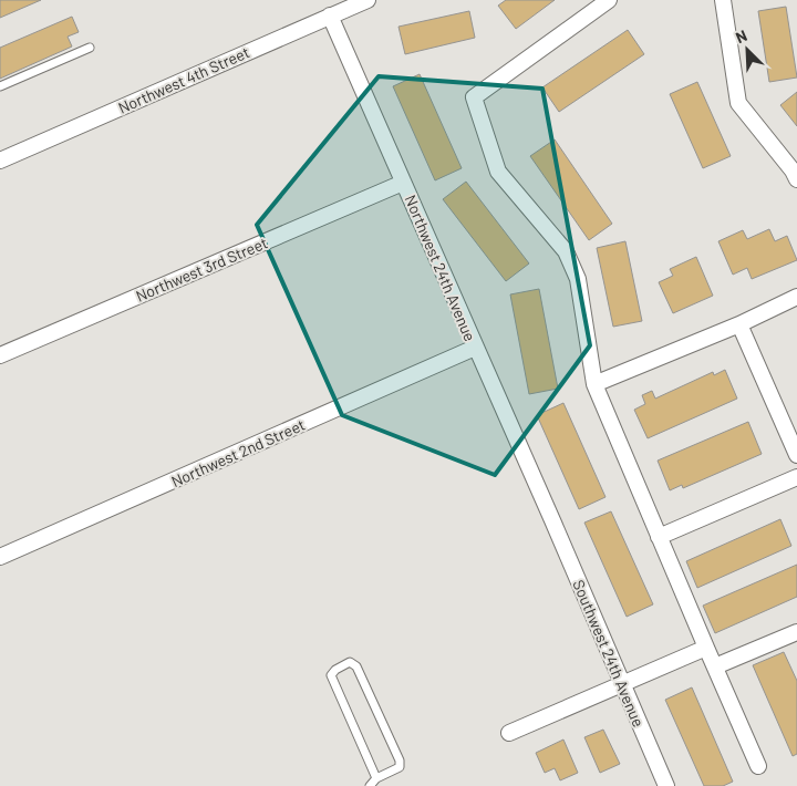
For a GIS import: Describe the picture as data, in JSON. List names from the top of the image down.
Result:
{
  "streets": {
    "street": [
      "Northwest 4th Street",
      "Northwest 24th Avenue",
      "Northwest 3rd Street",
      "Northwest 2nd Street",
      "Southwest 24th Avenue"
    ]
  },
  "crossings": [
    ["Northwest 4th Street", "Northwest 24th Avenue"],
    ["Northwest 24th Avenue", "Northwest 3rd Street"],
    ["Northwest 24th Avenue", "Northwest 2nd Street"],
    ["Northwest 24th Avenue", "Southwest 24th Avenue"]
  ],
  "north": "top left"
}
